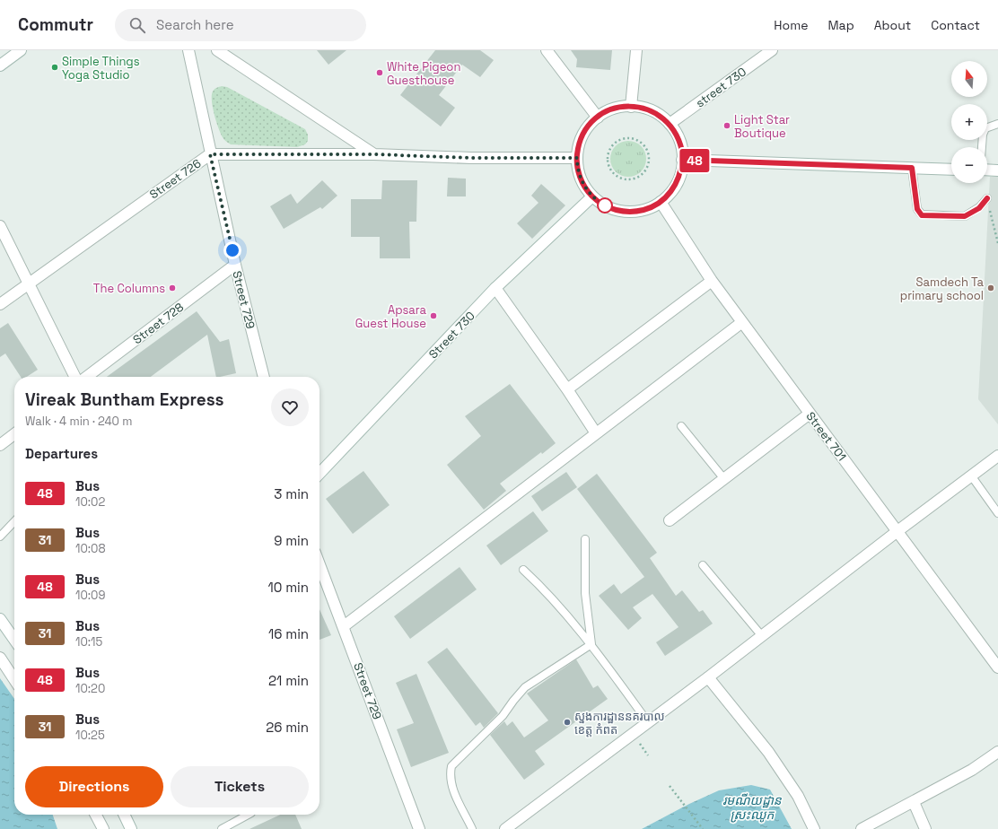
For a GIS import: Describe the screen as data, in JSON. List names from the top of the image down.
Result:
{
  "streets": {
    "street": [
      "street 730",
      "Street 726",
      "Street 729",
      "Street 728",
      "Street 730",
      "Street 701"
    ]
  },
  "crossings": [
    ["Street 726", "Street 729"],
    ["Street 729", "Street 728"]
  ],
  "water": ["រមណីយដ្ឋាន ស្រះឈូក"],
  "places": [
    "Simple Things Yoga Studio",
    "White Pigeon Guesthouse",
    "Light Star Boutique",
    "The Columns",
    "Samdech Ta primary school",
    "Apsara Guest House",
    "ស្នងការដ្ឋាននគរបាល ខេត្ត កំពត"
  ],
  "lines": ["bus line 48"],
  "north": "top",
  "page": {
    "header": "Commutr",
    "search": "Search here",
    "nav": [
      "Home",
      "Map",
      "About",
      "Contact"
    ],
    "on_map": "48",
    "map_buttons": ["+", "−"],
    "heading": [
      ["Vireak Buntham Express", "Walk · 4 min · 240 m"],
      "Departures"
    ],
    "list": [
      {
        "mark": "48",
        "name": "Bus",
        "note": "10:02",
        "value": "3 min"
      },
      {
        "mark": "31",
        "name": "Bus",
        "note": "10:08",
        "value": "9 min"
      },
      {
        "mark": "48",
        "name": "Bus",
        "note": "10:09",
        "value": "10 min"
      },
      {
        "mark": "31",
        "name": "Bus",
        "note": "10:15",
        "value": "16 min"
      },
      {
        "mark": "48",
        "name": "Bus",
        "note": "10:20",
        "value": "21 min"
      },
      {
        "mark": "31",
        "name": "Bus",
        "note": "10:25",
        "value": "26 min"
      }
    ],
    "buttons": ["Directions", "Tickets"]
  }
}
